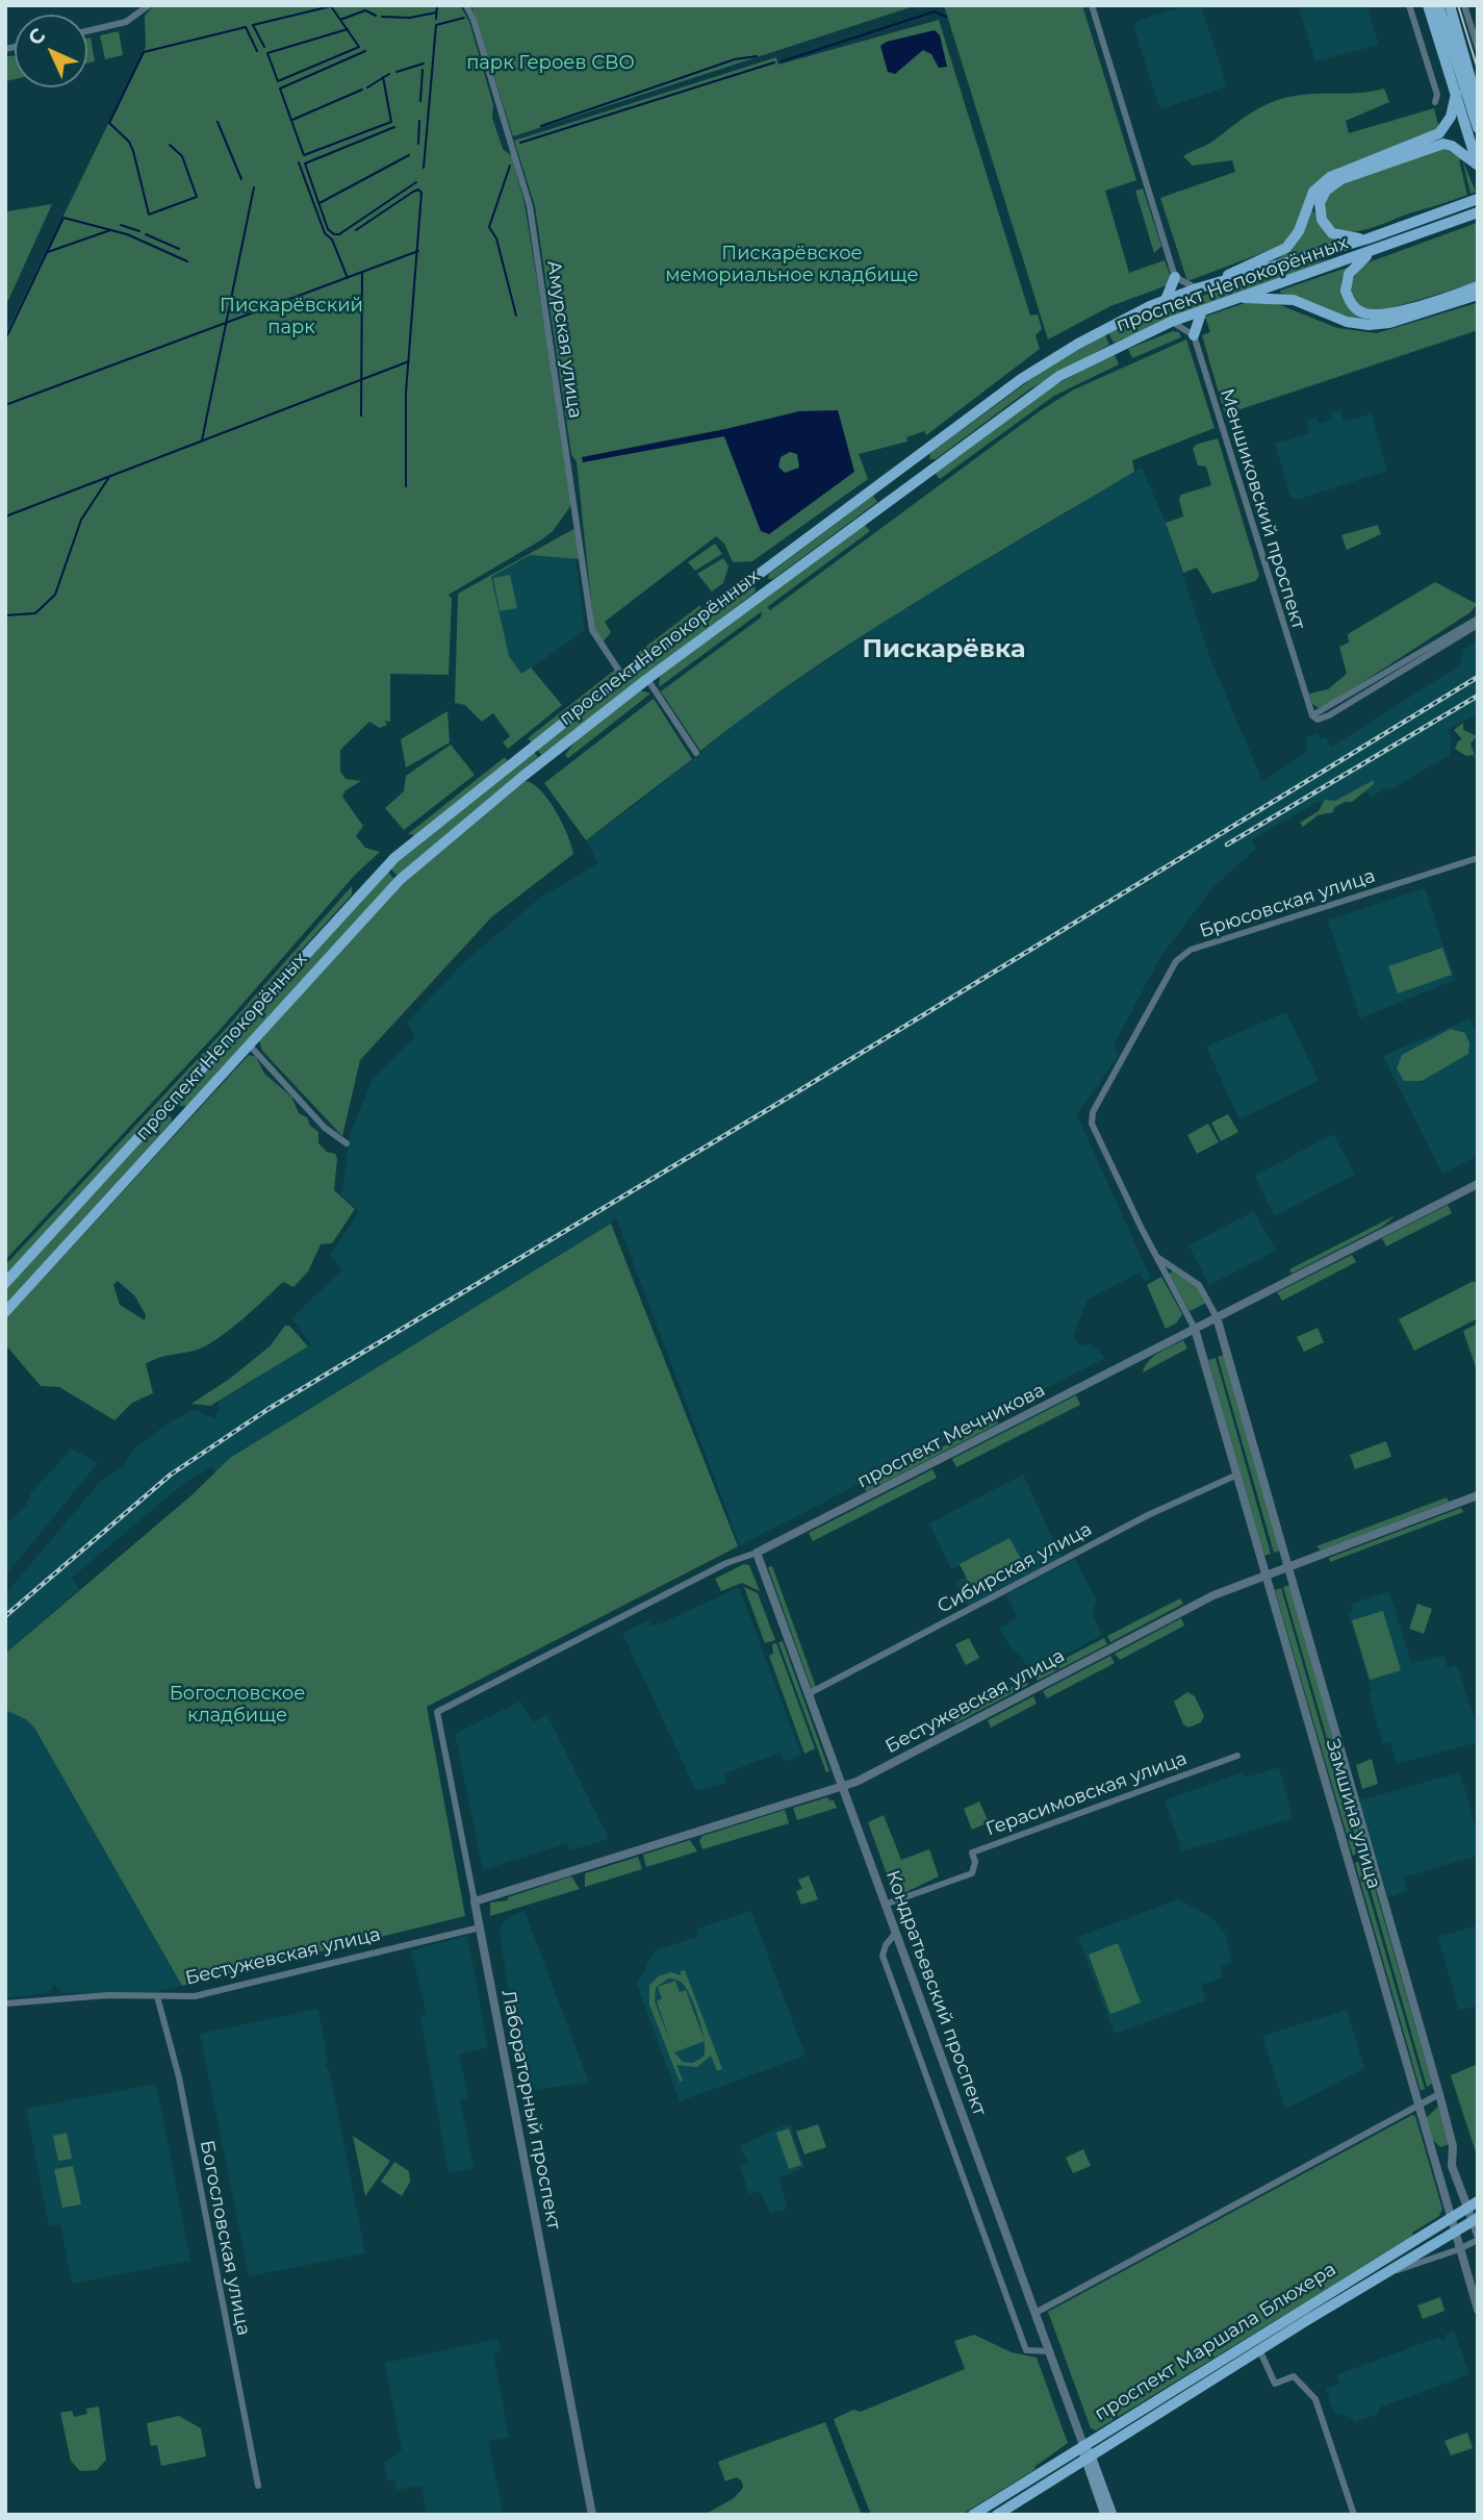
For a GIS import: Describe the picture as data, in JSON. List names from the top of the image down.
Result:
{
  "streets": {
    "main road": ["проспект Непокорённых", "Кондратьевский проспект", "проспект Маршала Блюхера"],
    "street": [
      "Амурская улица",
      "Меншиковский проспект",
      "Брюсовская улица",
      "проспект Мечникова",
      "Сибирская улица",
      "Бестужевская улица",
      "Герасимовская улица",
      "Замшина улица",
      "Лабораторный проспект",
      "Богословская улица"
    ]
  },
  "crossings": [
    ["проспект Непокорённых", "Амурская улица"],
    ["Брюсовская улица", "проспект Мечникова"],
    ["Брюсовская улица", "Замшина улица"],
    ["проспект Мечникова", "Замшина улица"],
    ["проспект Мечникова", "Кондратьевский проспект"],
    ["проспект Мечникова", "Лабораторный проспект"],
    ["Сибирская улица", "Замшина улица"],
    ["Сибирская улица", "Кондратьевский проспект"],
    ["Бестужевская улица", "Замшина улица"],
    ["Бестужевская улица", "Кондратьевский проспект"],
    ["Бестужевская улица", "Лабораторный проспект"],
    ["Бестужевская улица", "Богословская улица"],
    ["Герасимовская улица", "Кондратьевский проспект"],
    ["Замшина улица", "проспект Маршала Блюхера"],
    ["Кондратьевский проспект", "проспект Маршала Блюхера"]
  ],
  "districts": ["Пискарёвка"],
  "parks": [
    "парк Героев СВО",
    "Пискарёвское мемориальное кладбище",
    "Пискарёвский парк",
    "Богословское кладбище"
  ],
  "north": "top left"
}
